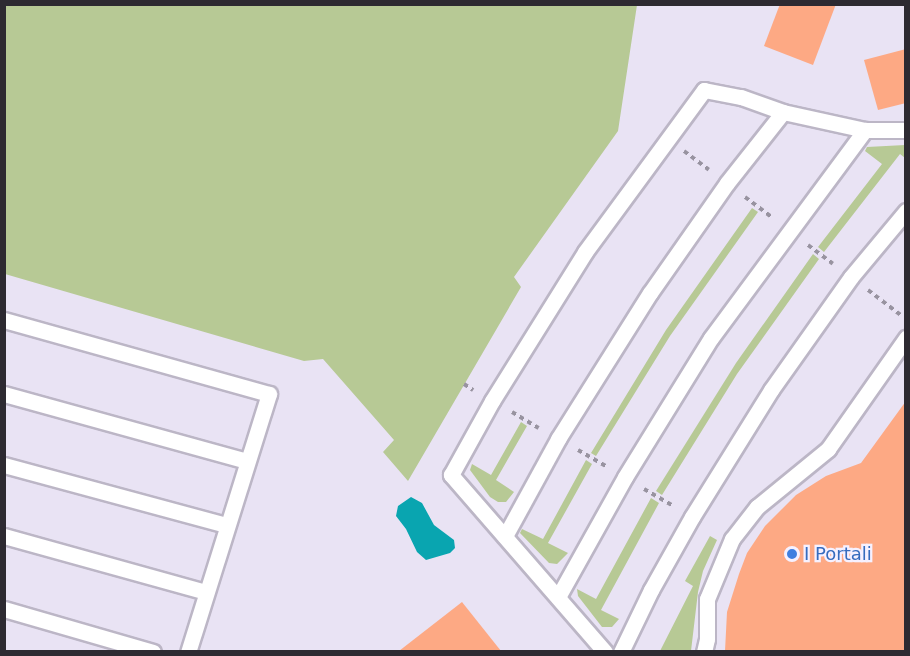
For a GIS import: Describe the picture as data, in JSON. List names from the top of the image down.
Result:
{
  "places": ["I Portali"]
}
